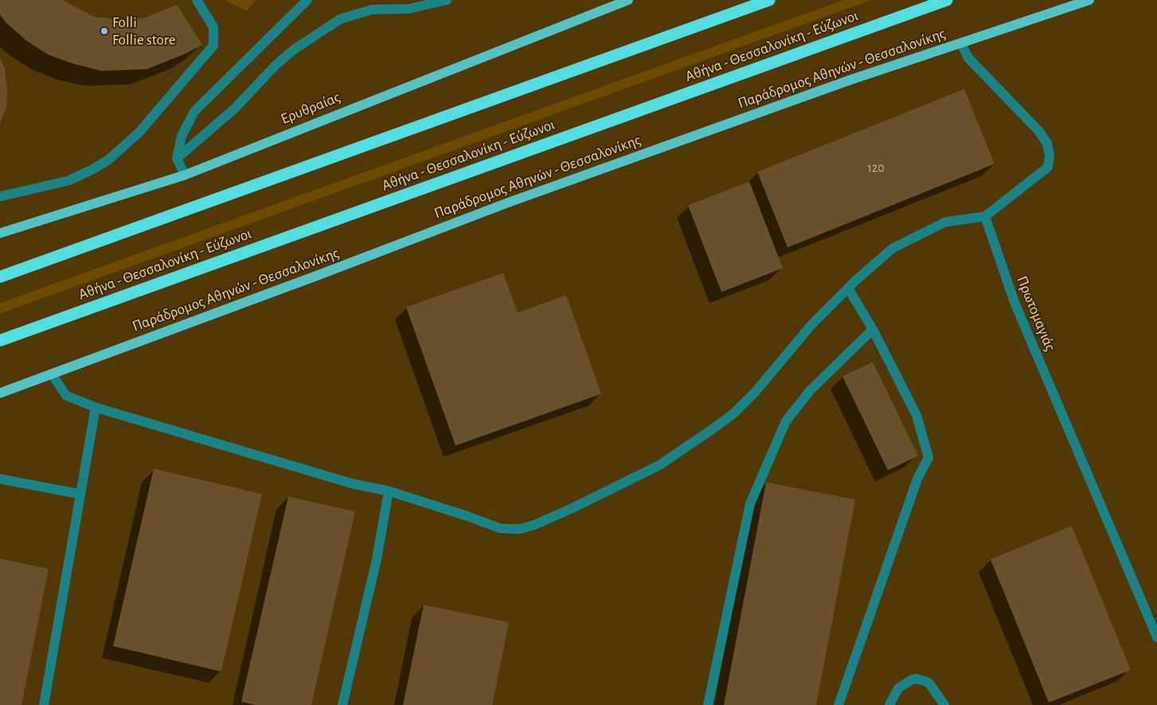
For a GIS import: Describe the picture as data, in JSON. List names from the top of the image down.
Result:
{
  "streets": {
    "highway": ["Αθήνα - Θεσσαλονίκη - Εύζωνοι"],
    "main road": ["Παράδρομος Αθηνών - Θεσσαλονίκης", "Ερυθραίας"],
    "street": ["Πρωτομαγιάς"]
  },
  "places": ["Folli Follie store"],
  "house_numbers": ["120"]
}
